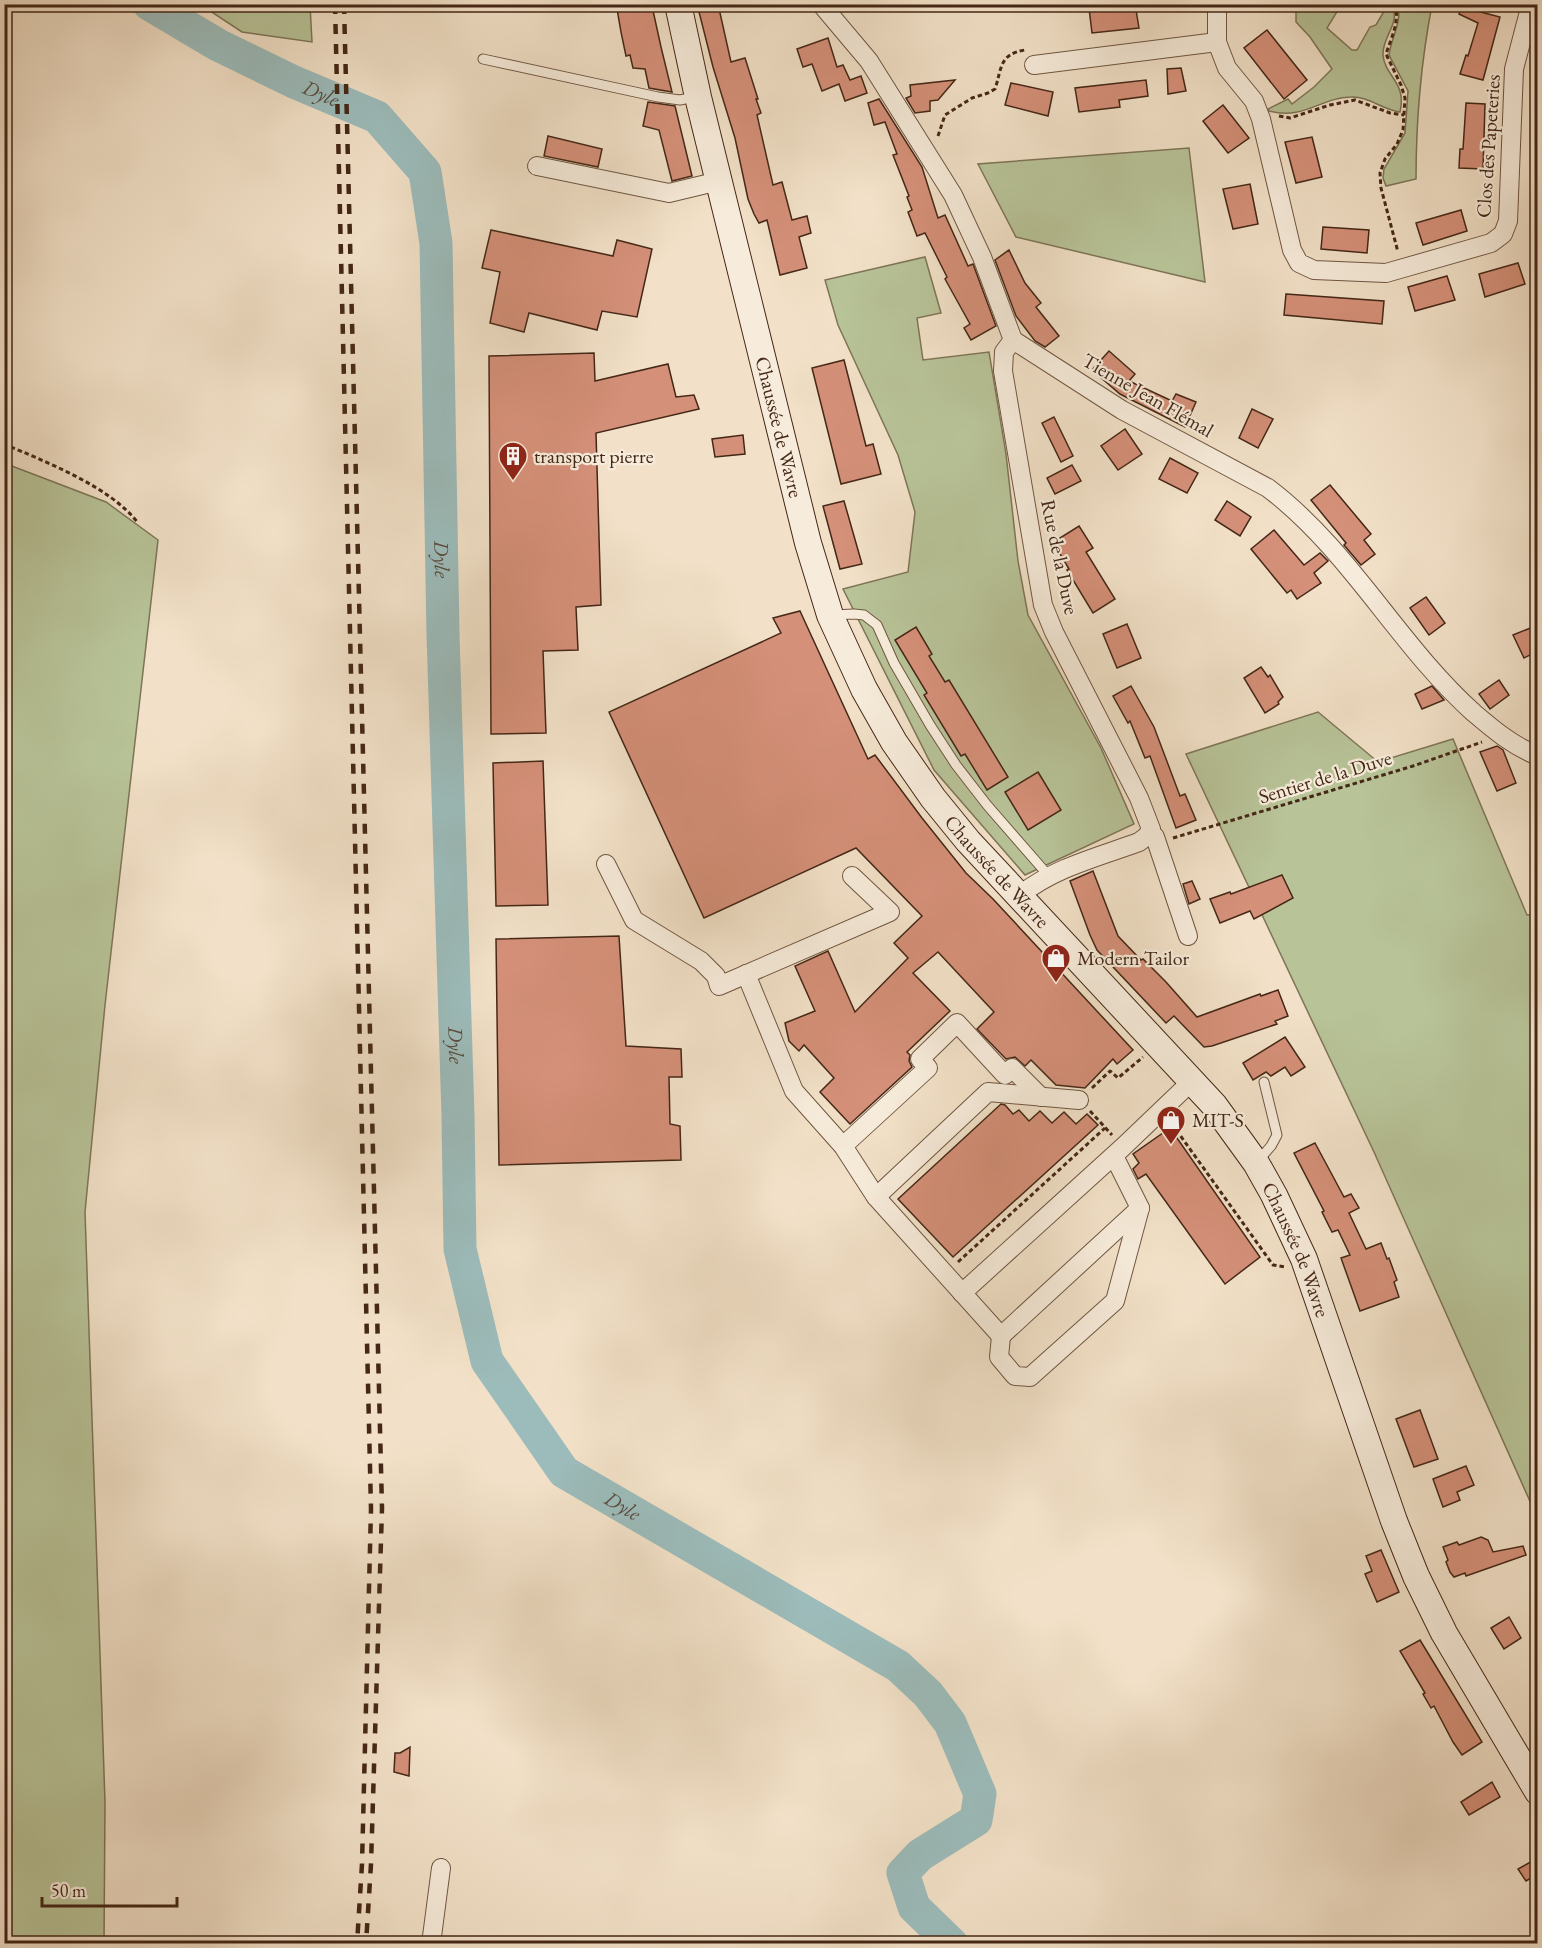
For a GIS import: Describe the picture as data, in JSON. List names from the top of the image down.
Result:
{
  "streets": {
    "main road": ["Chaussée de Wavre"],
    "street": ["Clos des Papeteries", "Tienne Jean Flémal", "Rue de la Duve"],
    "path": ["Sentier de la Duve"]
  },
  "crossings": [
    ["Tienne Jean Flémal", "Rue de la Duve"],
    ["Tienne Jean Flémal", "Sentier de la Duve"],
    ["Rue de la Duve", "Sentier de la Duve"]
  ],
  "water": ["Dyle"],
  "places": {
    "building": ["transport pierre"],
    "shop": ["Modern Tailor", "MIT-S"]
  },
  "scale_bar": "50 m"
}
